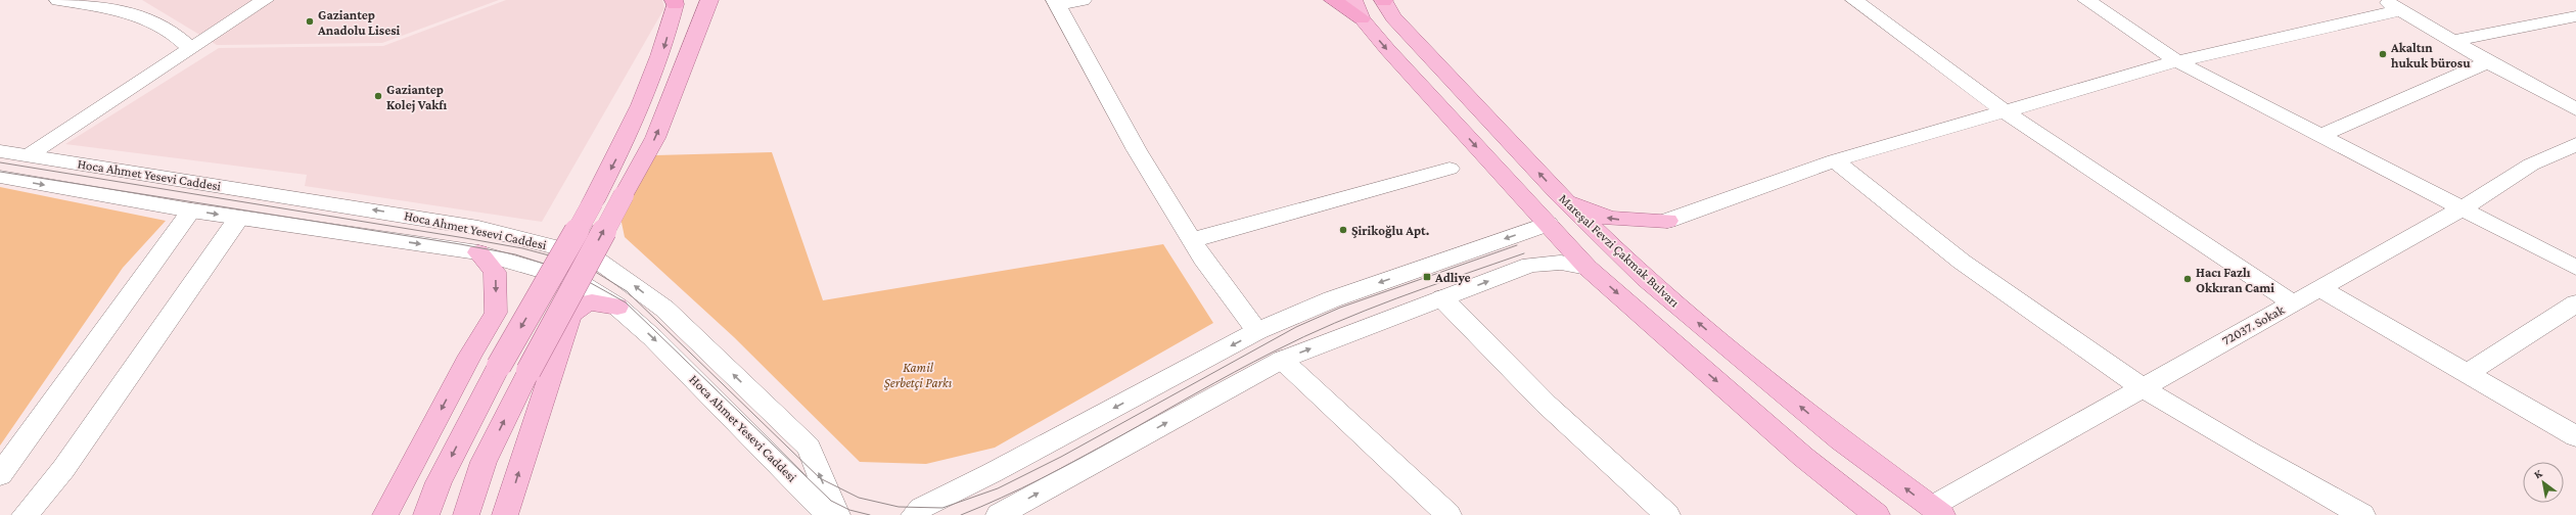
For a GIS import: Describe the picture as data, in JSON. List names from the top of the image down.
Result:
{
  "streets": {
    "main road": ["Mareşal Fevzi Çakmak Bulvarı"],
    "street": ["Hoca Ahmet Yesevi Caddesi", "72037. Sokak"]
  },
  "crossings": [
    ["Mareşal Fevzi Çakmak Bulvarı", "72037. Sokak"]
  ],
  "parks": ["Kamil Şerbetçi Parkı"],
  "places": {
    "other": [
      "Gaziantep Anadolu Lisesi",
      "Akaltın hukuk bürosu",
      "Gaziantep Kolej Vakfı",
      "Şirikoğlu Apt.",
      "Hacı Fazlı Okkıran Cami"
    ],
    "transit": ["Adliye"]
  },
  "north": "top left"
}
